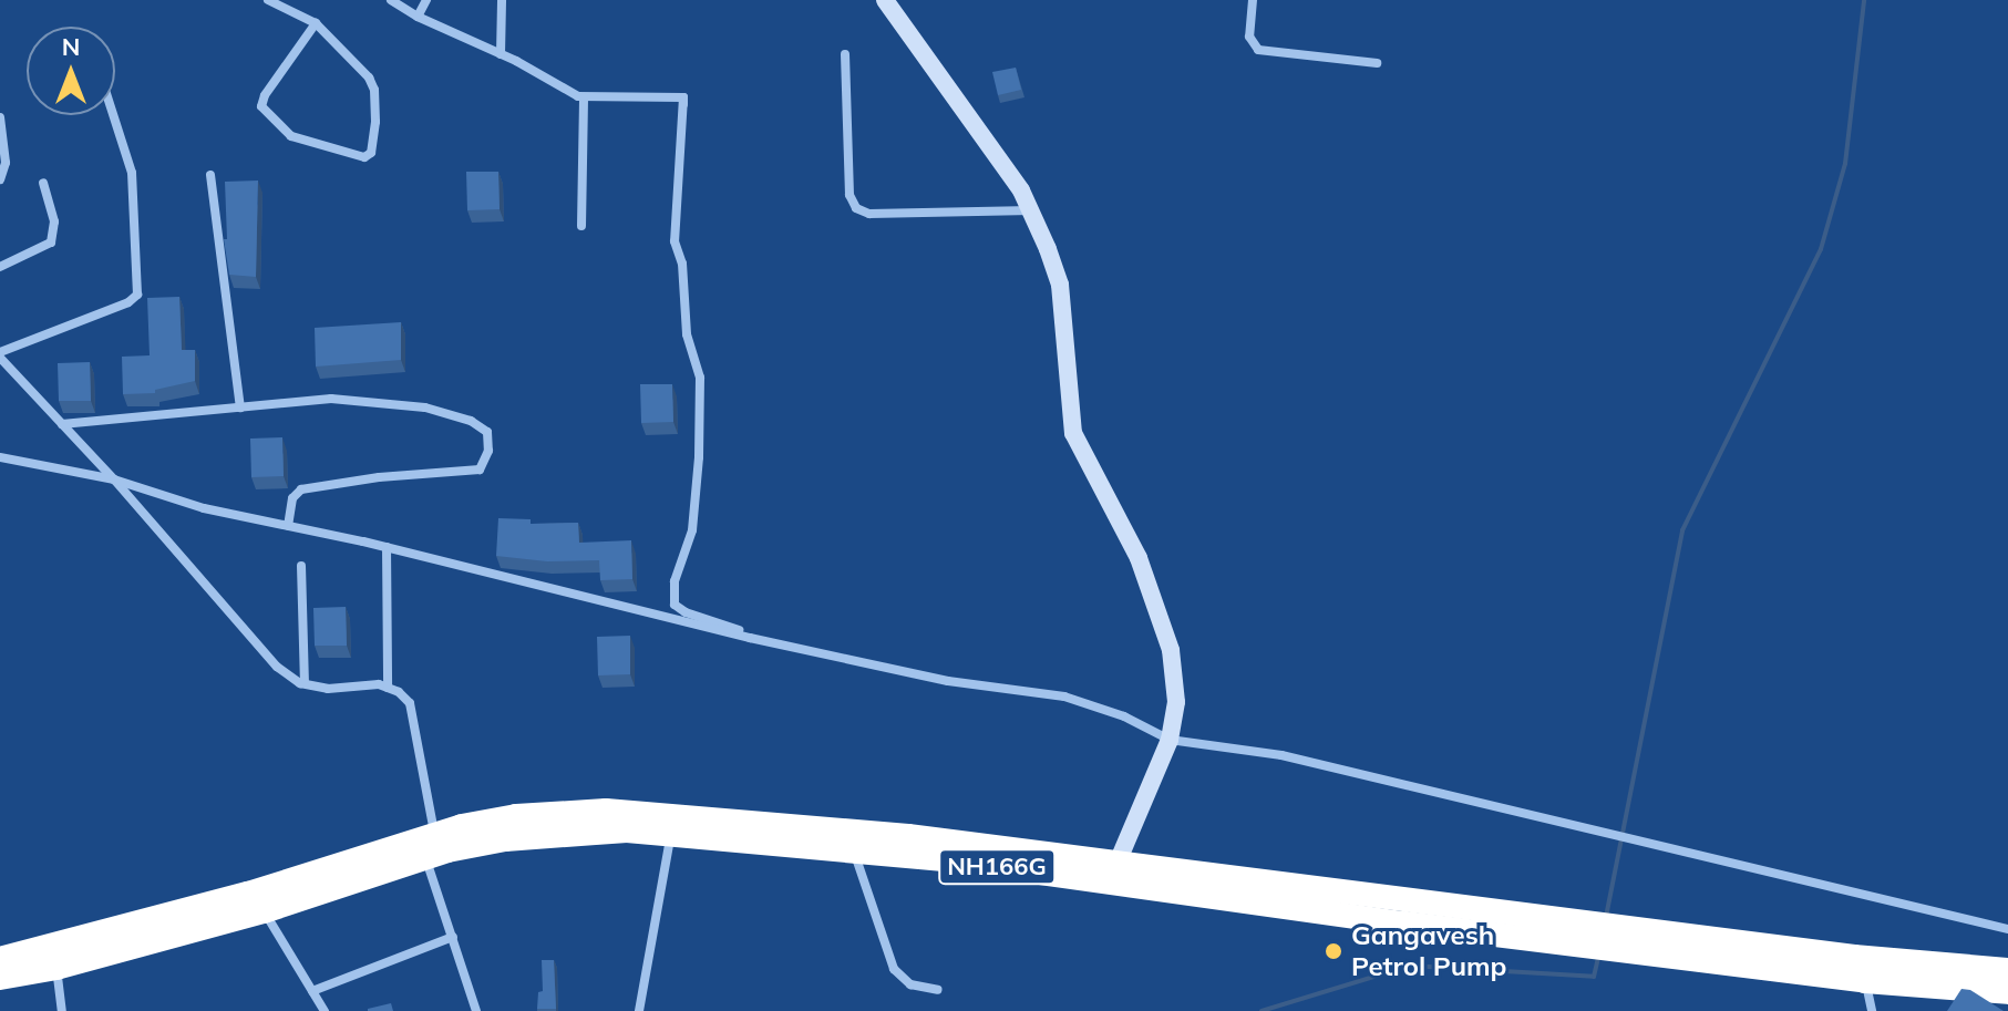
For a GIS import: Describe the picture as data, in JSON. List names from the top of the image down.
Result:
{
  "streets": {
    "highway": ["NH166G"]
  },
  "places": ["Gangavesh Petrol Pump"],
  "north": "top"
}
